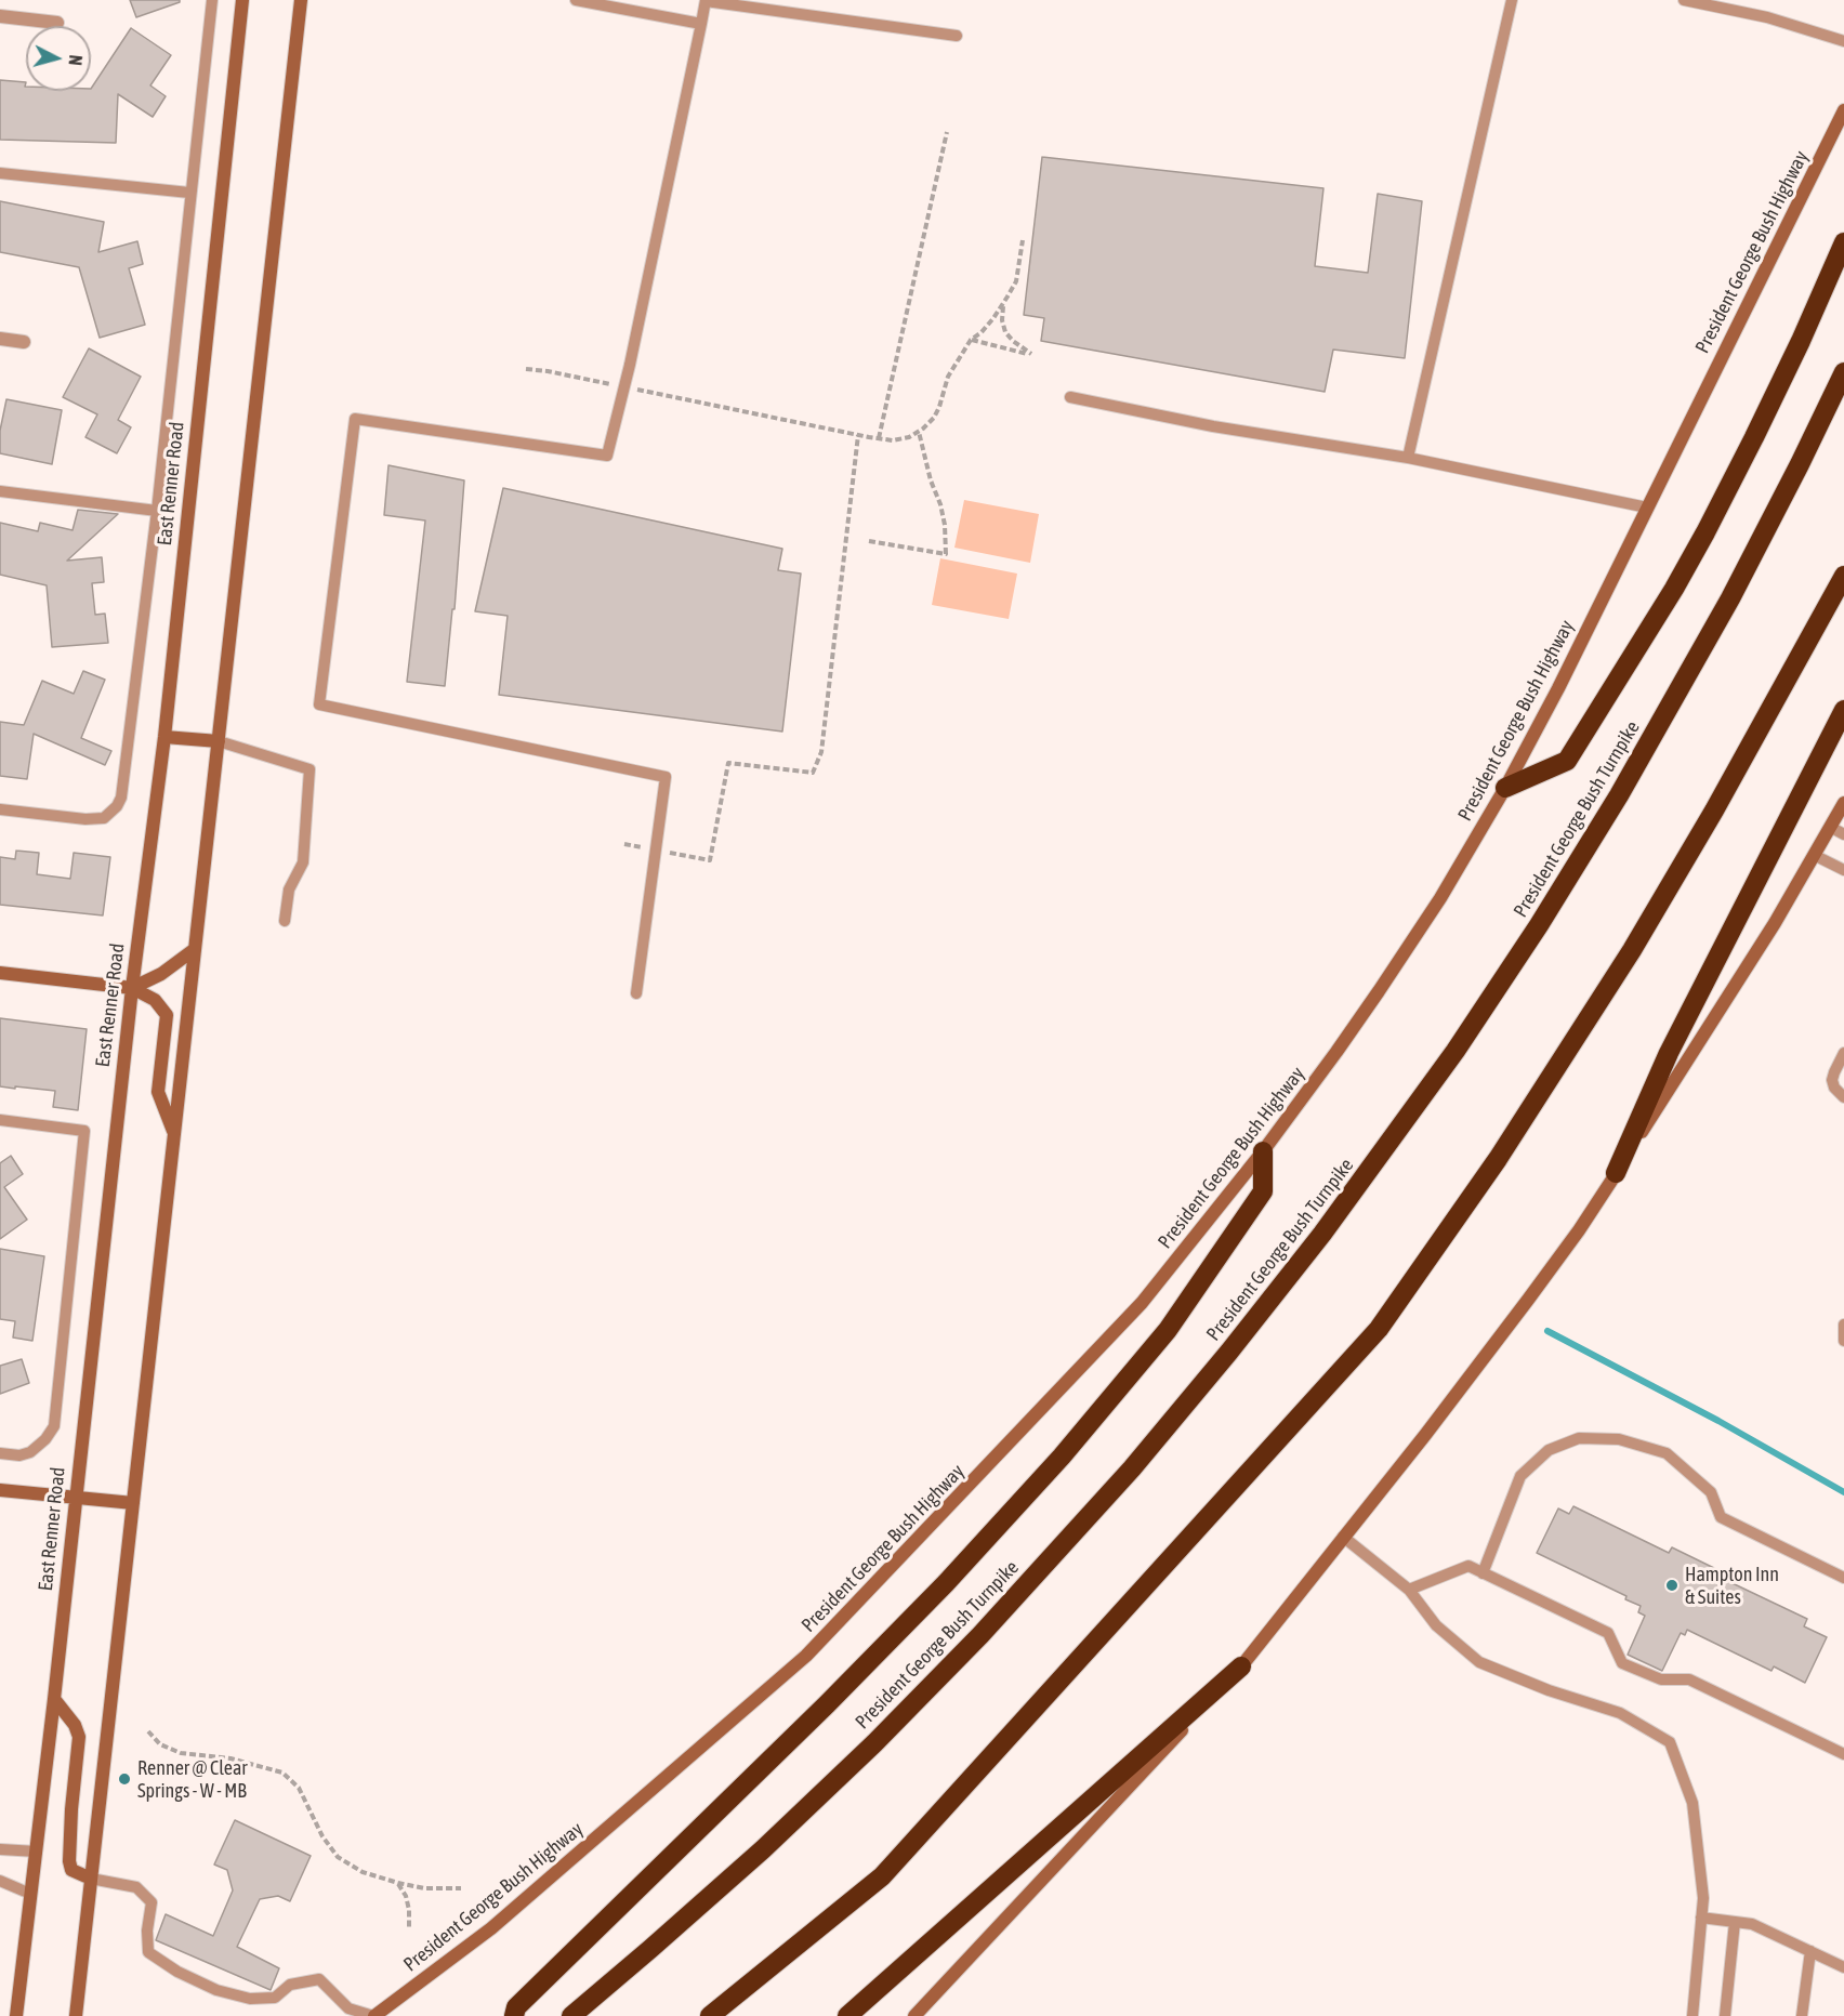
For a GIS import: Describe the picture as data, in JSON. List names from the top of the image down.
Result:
{
  "streets": {
    "highway": ["President George Bush Turnpike"],
    "main road": ["President George Bush Highway", "East Renner Road"]
  },
  "places": ["Hampton Inn & Suites", "Renner @ Clear Springs - W - MB"],
  "north": "right"
}
